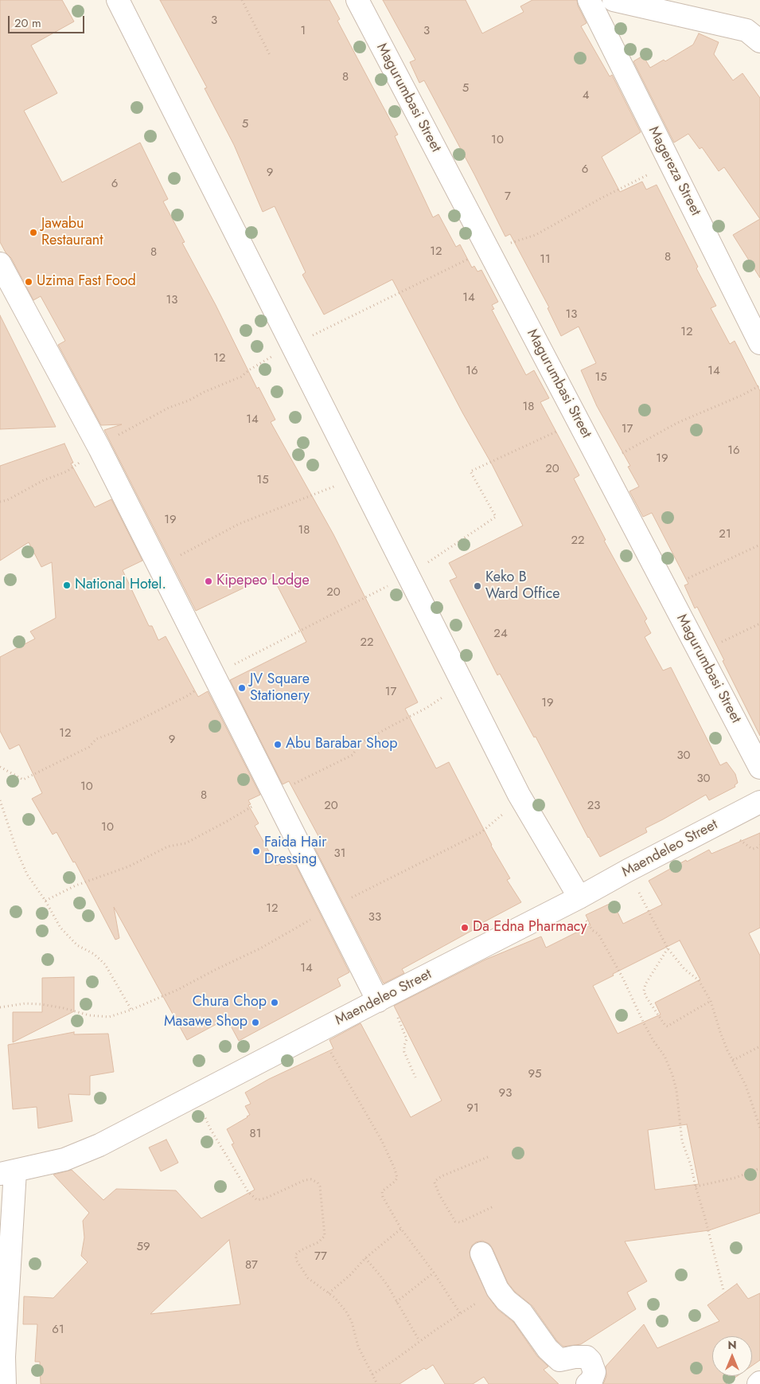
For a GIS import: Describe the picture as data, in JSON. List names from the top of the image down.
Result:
{
  "streets": {
    "street": ["Magurumbasi Street", "Magereza Street", "Maendeleo Street"]
  },
  "places": [
    "Jawabu Restaurant",
    "Uzima Fast Food",
    "Kipepeo Lodge",
    "National Hotel.",
    "Keko B Ward Office",
    "JV Square Stationery",
    "Abu Barabar Shop",
    "Faida Hair Dressing",
    "Da Edna Pharmacy",
    "Chura Chop",
    "Masawe Shop"
  ],
  "house_numbers": [
    "3",
    "1",
    "3",
    "8",
    "5",
    "4",
    "5",
    "10",
    "6",
    "9",
    "6",
    "7",
    "12",
    "8",
    "8",
    "11",
    "14",
    "13",
    "13",
    "12",
    "12",
    "16",
    "14",
    "15",
    "18",
    "14",
    "17",
    "16",
    "19",
    "20",
    "15",
    "19",
    "18",
    "21",
    "22",
    "20",
    "24",
    "22",
    "17",
    "19",
    "12",
    "9",
    "30",
    "30",
    "10",
    "8",
    "20",
    "23",
    "10",
    "31",
    "12",
    "33",
    "14",
    "95",
    "93",
    "91",
    "81",
    "59",
    "77",
    "87",
    "61"
  ],
  "scale_bar": "20 m",
  "north": "top"
}
